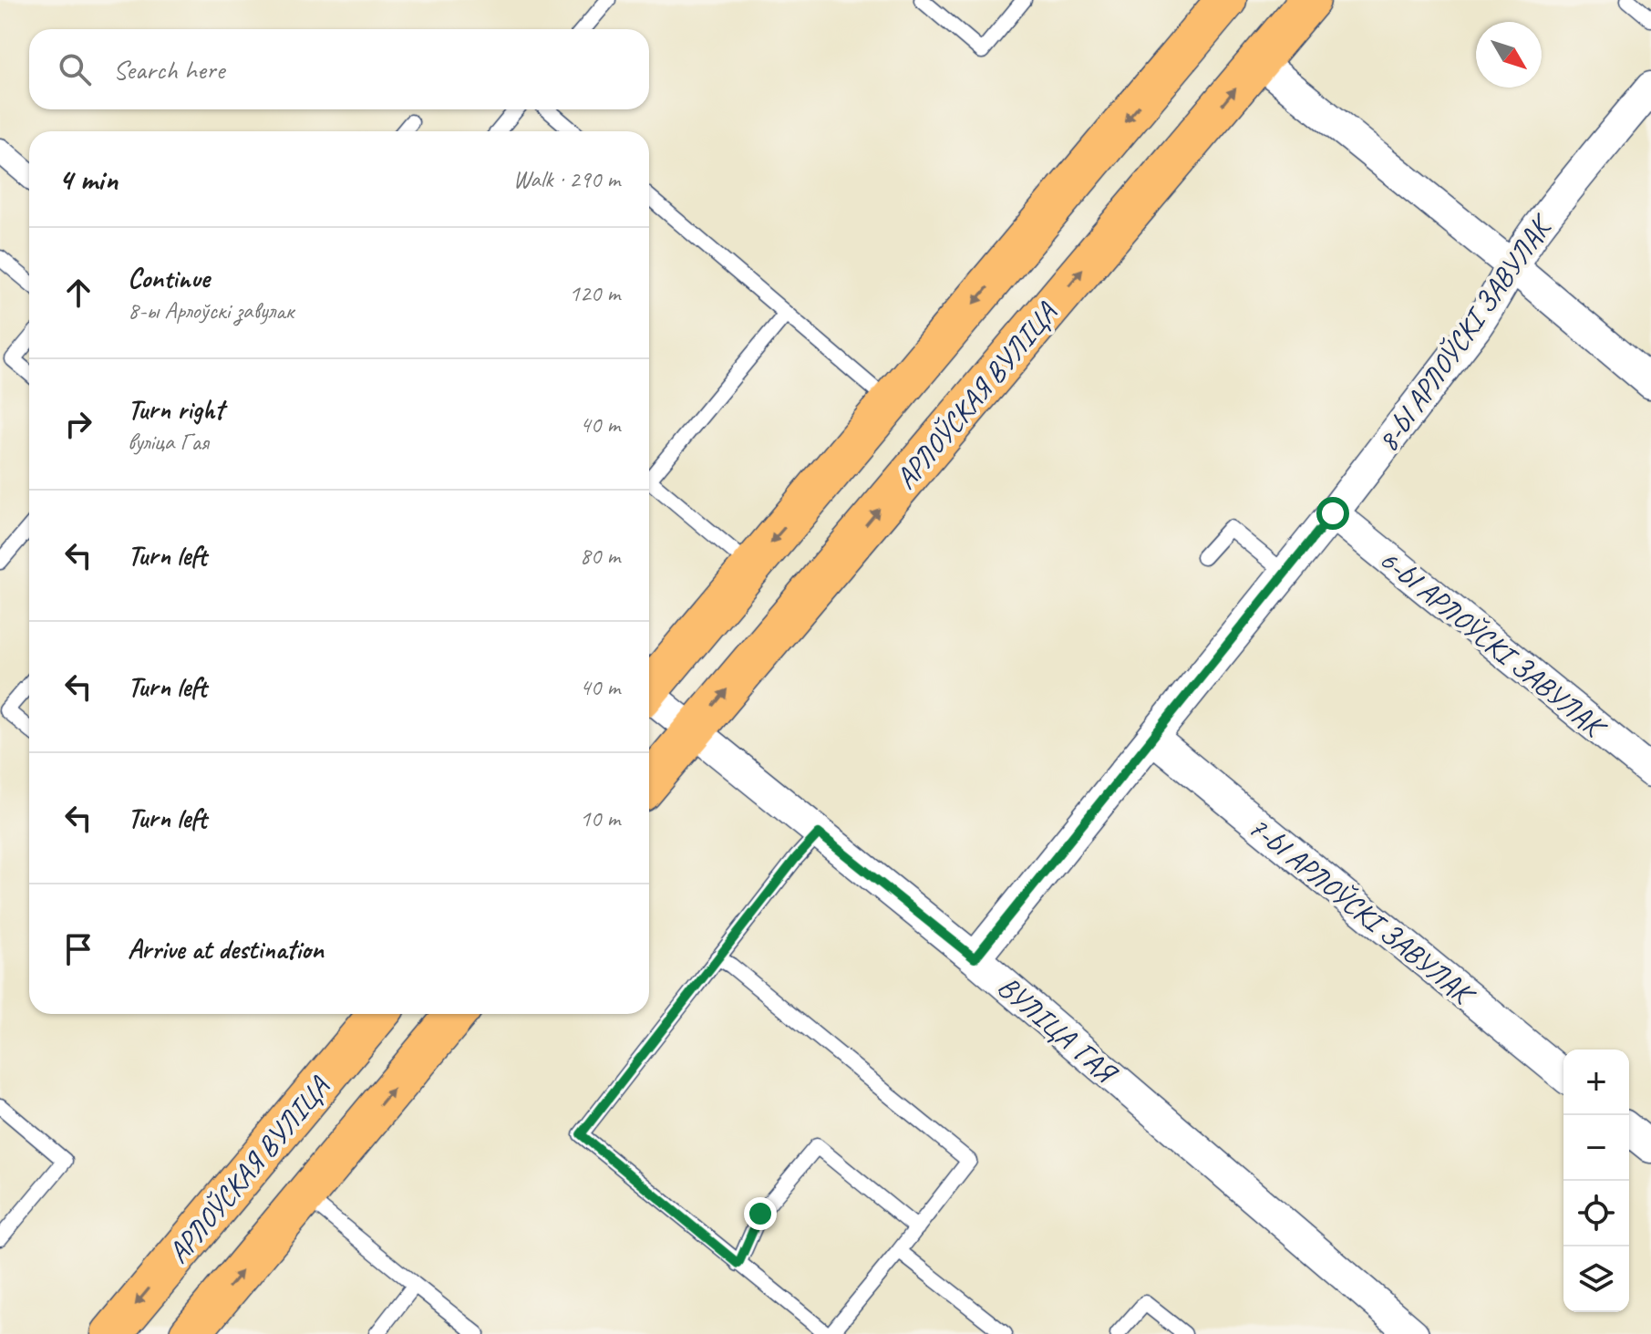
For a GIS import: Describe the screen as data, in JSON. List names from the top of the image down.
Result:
{
  "streets": {
    "main road": ["АРЛОЎСКАЯ ВУЛІЦА"],
    "street": [
      "8-Ы АРЛОЎСКІ ЗАВУЛАК",
      "6-Ы АРЛОЎСКІ ЗАВУЛАК",
      "7-Ы АРЛОЎСКІ ЗАВУЛАК",
      "ВУЛІЦА ГАЯ"
    ]
  },
  "crossings": [
    ["8-Ы АРЛОЎСКІ ЗАВУЛАК", "6-Ы АРЛОЎСКІ ЗАВУЛАК"],
    ["8-Ы АРЛОЎСКІ ЗАВУЛАК", "7-Ы АРЛОЎСКІ ЗАВУЛАК"],
    ["8-Ы АРЛОЎСКІ ЗАВУЛАК", "ВУЛІЦА ГАЯ"],
    ["АРЛОЎСКАЯ ВУЛІЦА", "ВУЛІЦА ГАЯ"]
  ],
  "north": "bottom right",
  "page": {
    "search": "Search here",
    "heading": ["4 min", "Walk · 290 m"],
    "list": [
      ["Continue", "8-ы Арлоўскі завулак", "120 m"],
      ["Turn right", "вуліца Гая", "40 m"],
      ["Turn left", "80 m"],
      ["Turn left", "40 m"],
      ["Turn left", "10 m"],
      "Arrive at destination"
    ],
    "map_buttons": ["+", "−"]
  }
}
